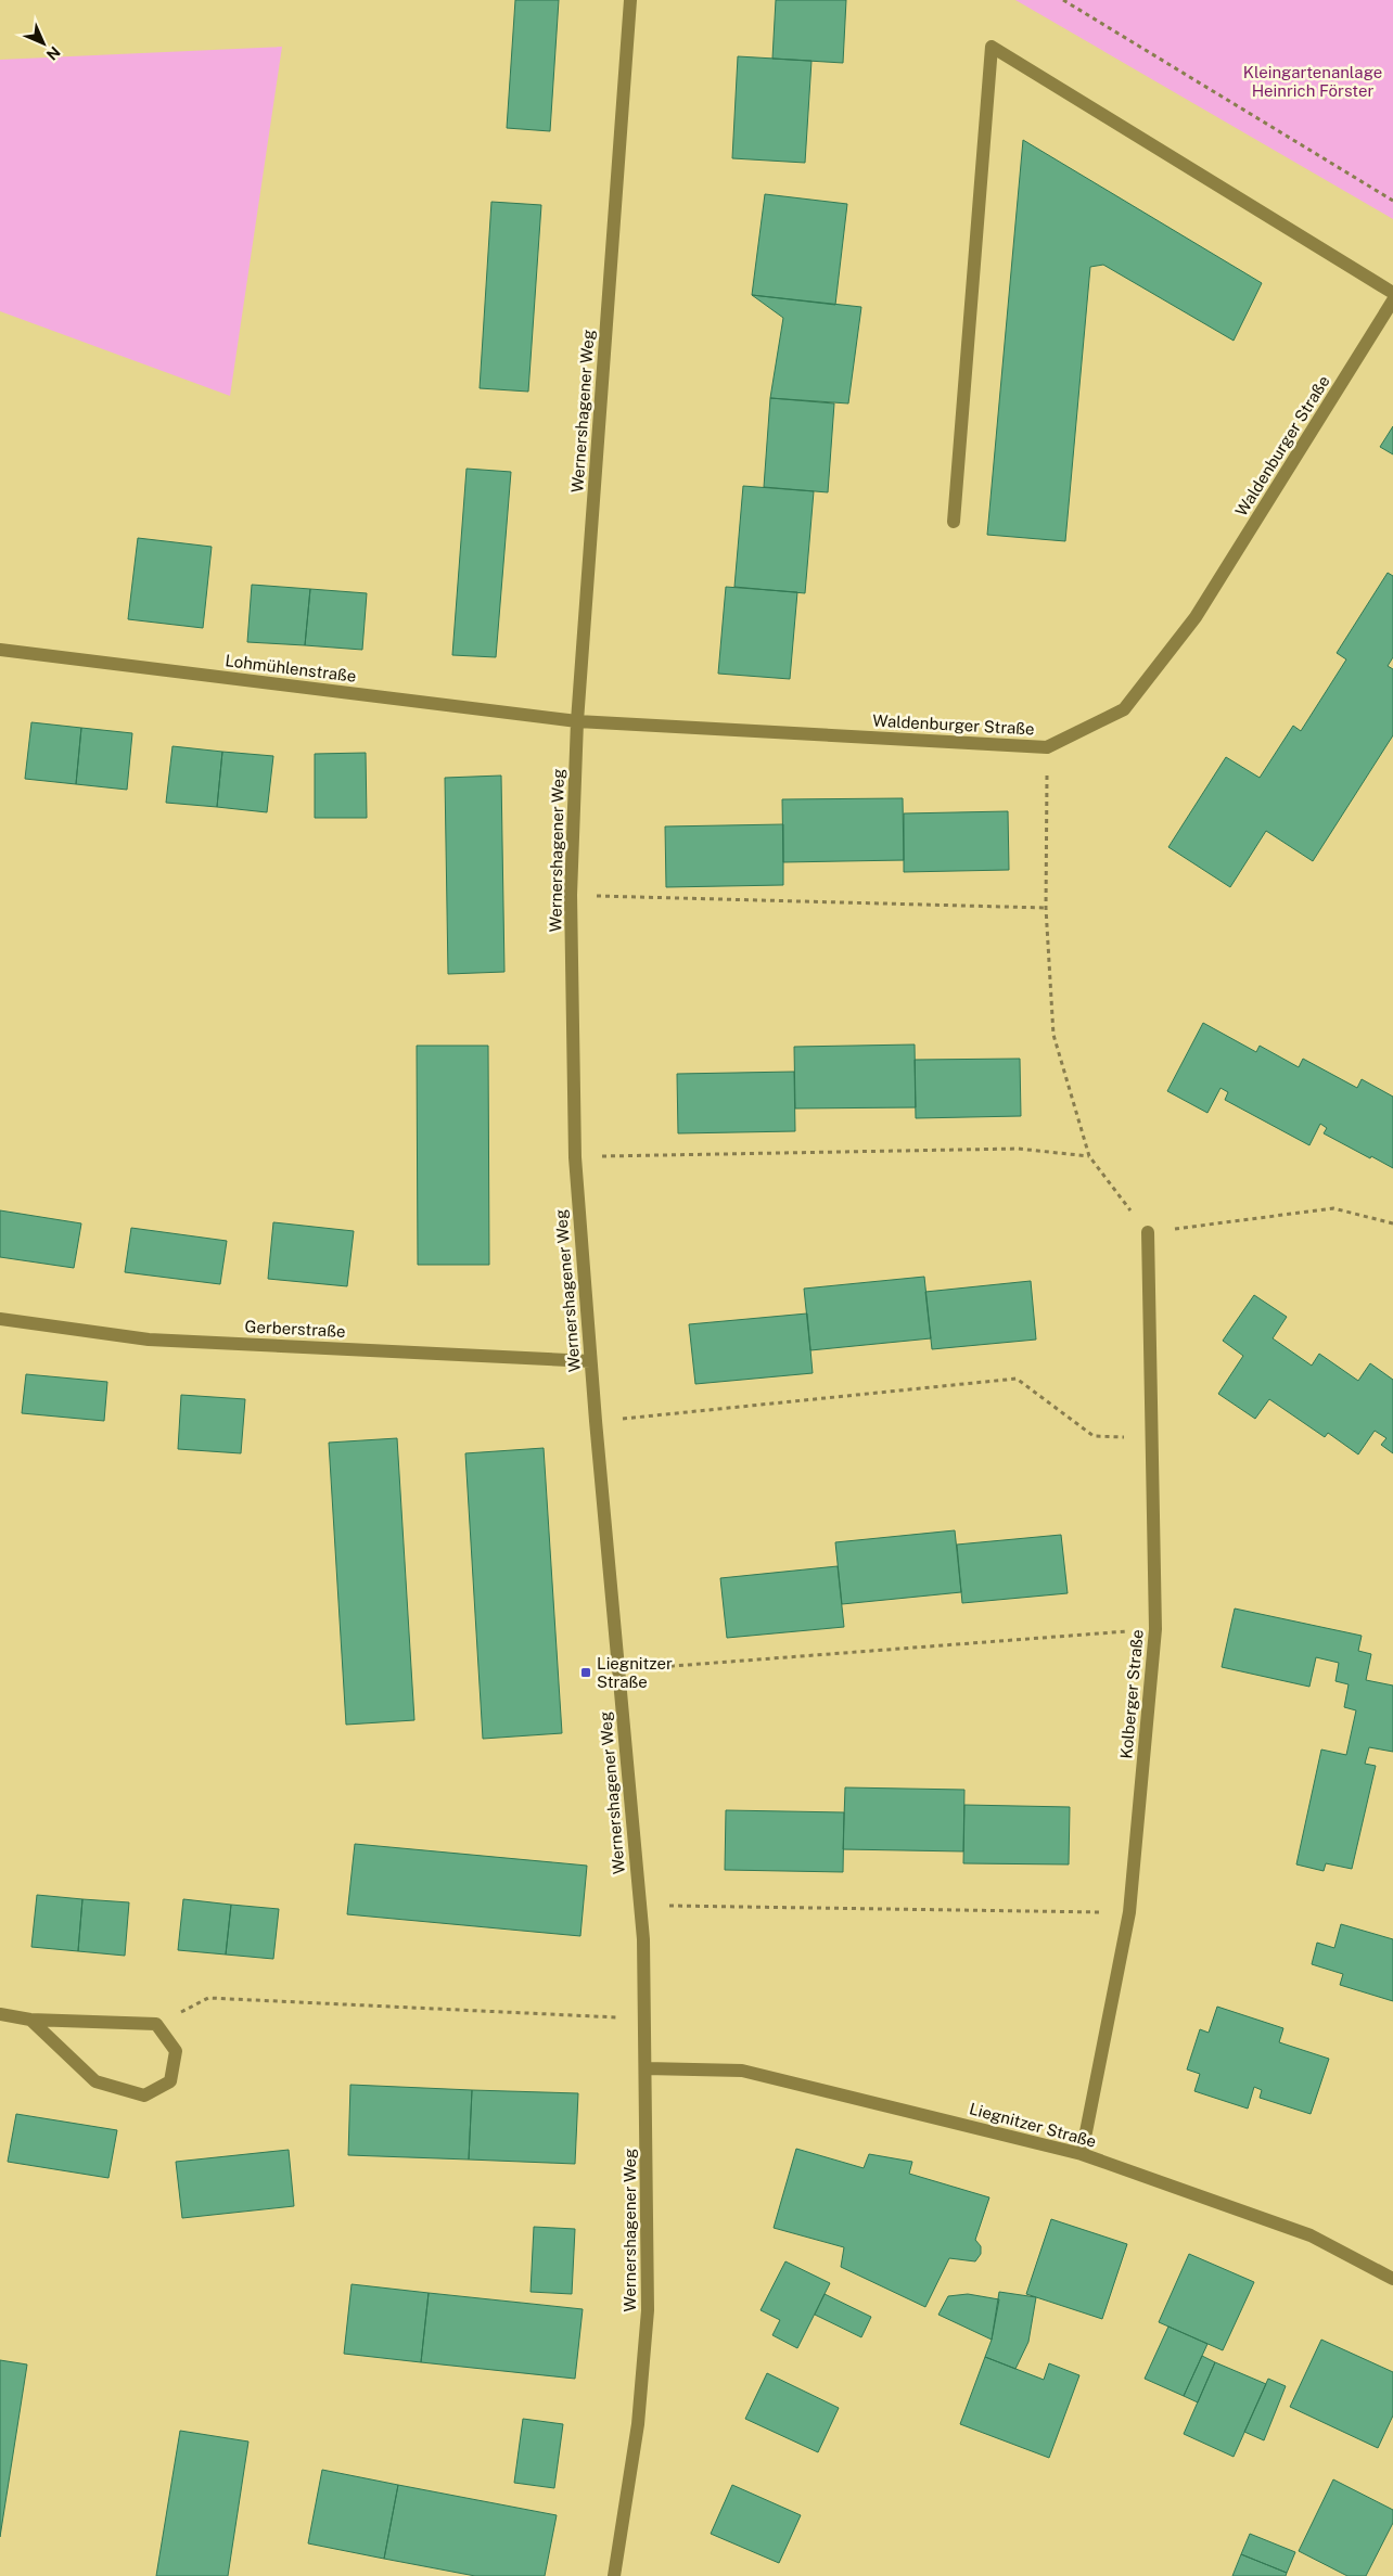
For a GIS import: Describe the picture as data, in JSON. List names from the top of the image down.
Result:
{
  "streets": {
    "street": [
      "Wernershagener Weg",
      "Waldenburger Straße",
      "Lohmühlenstraße",
      "Gerberstraße",
      "Kolberger Straße",
      "Liegnitzer Straße"
    ]
  },
  "crossings": [
    ["Wernershagener Weg", "Waldenburger Straße"],
    ["Wernershagener Weg", "Lohmühlenstraße"],
    ["Wernershagener Weg", "Gerberstraße"],
    ["Wernershagener Weg", "Liegnitzer Straße"],
    ["Waldenburger Straße", "Lohmühlenstraße"],
    ["Kolberger Straße", "Liegnitzer Straße"]
  ],
  "parks": ["Kleingartenanlage Heinrich Förster"],
  "places": {
    "transit": ["Liegnitzer Straße"]
  },
  "north": "bottom right"
}
